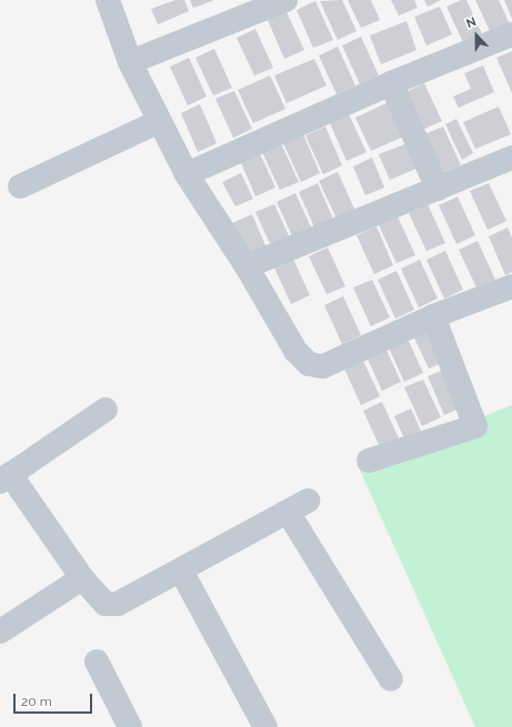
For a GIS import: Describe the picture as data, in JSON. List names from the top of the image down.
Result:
{
  "scale_bar": "20 m",
  "north": "top"
}
